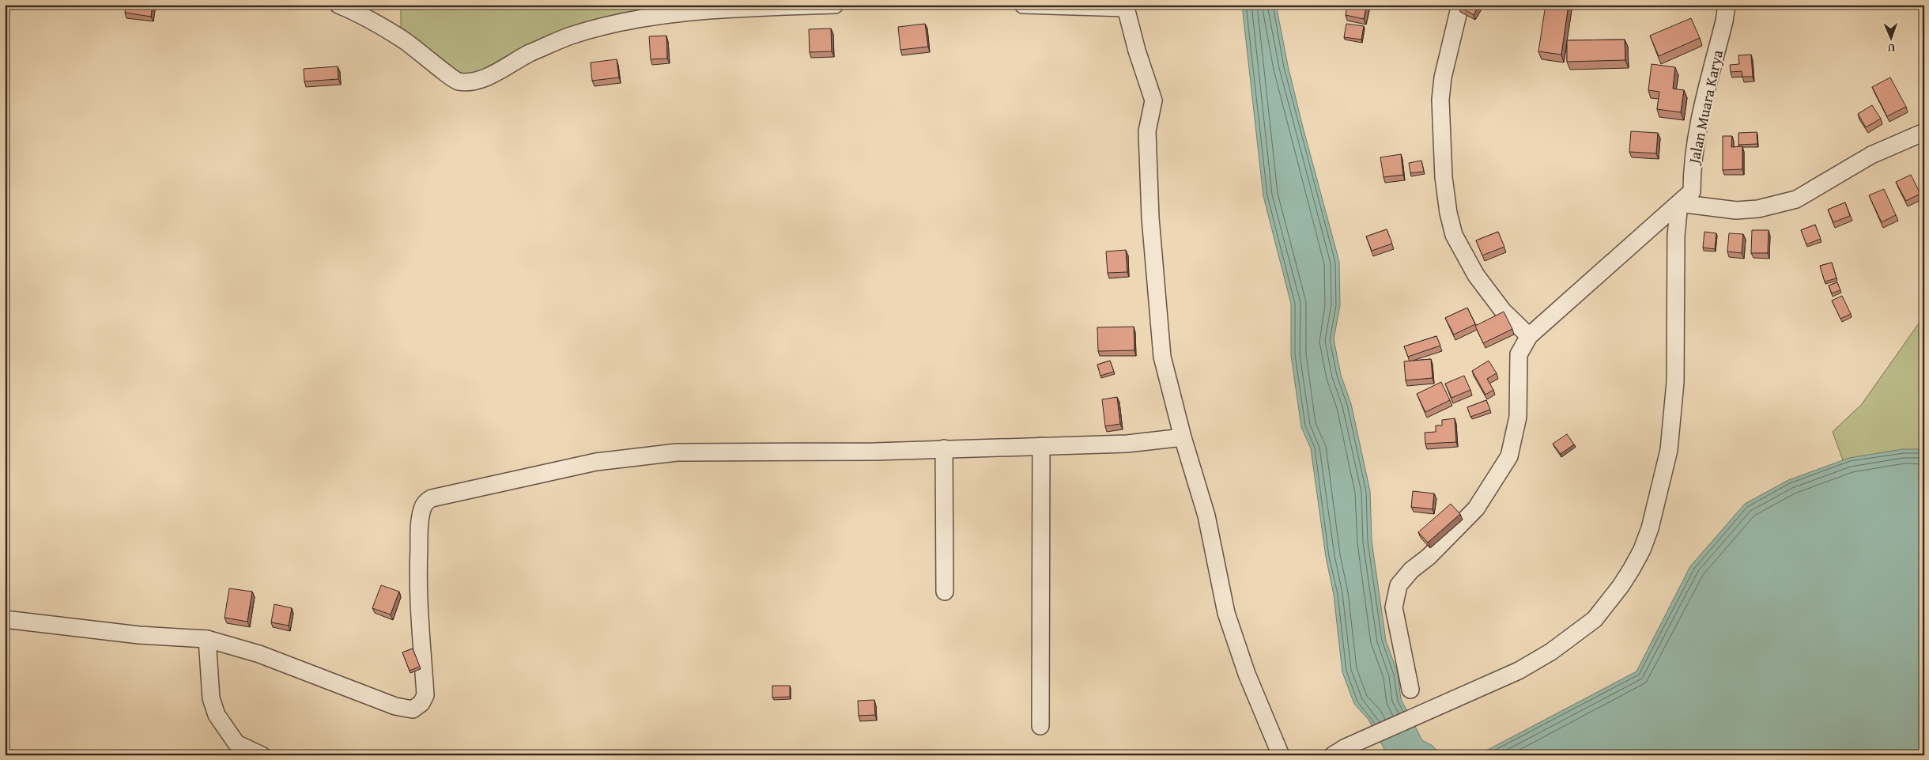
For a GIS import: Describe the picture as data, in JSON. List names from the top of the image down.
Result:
{
  "streets": {
    "street": ["Jalan Muara Karya"]
  },
  "north": "bottom"
}
